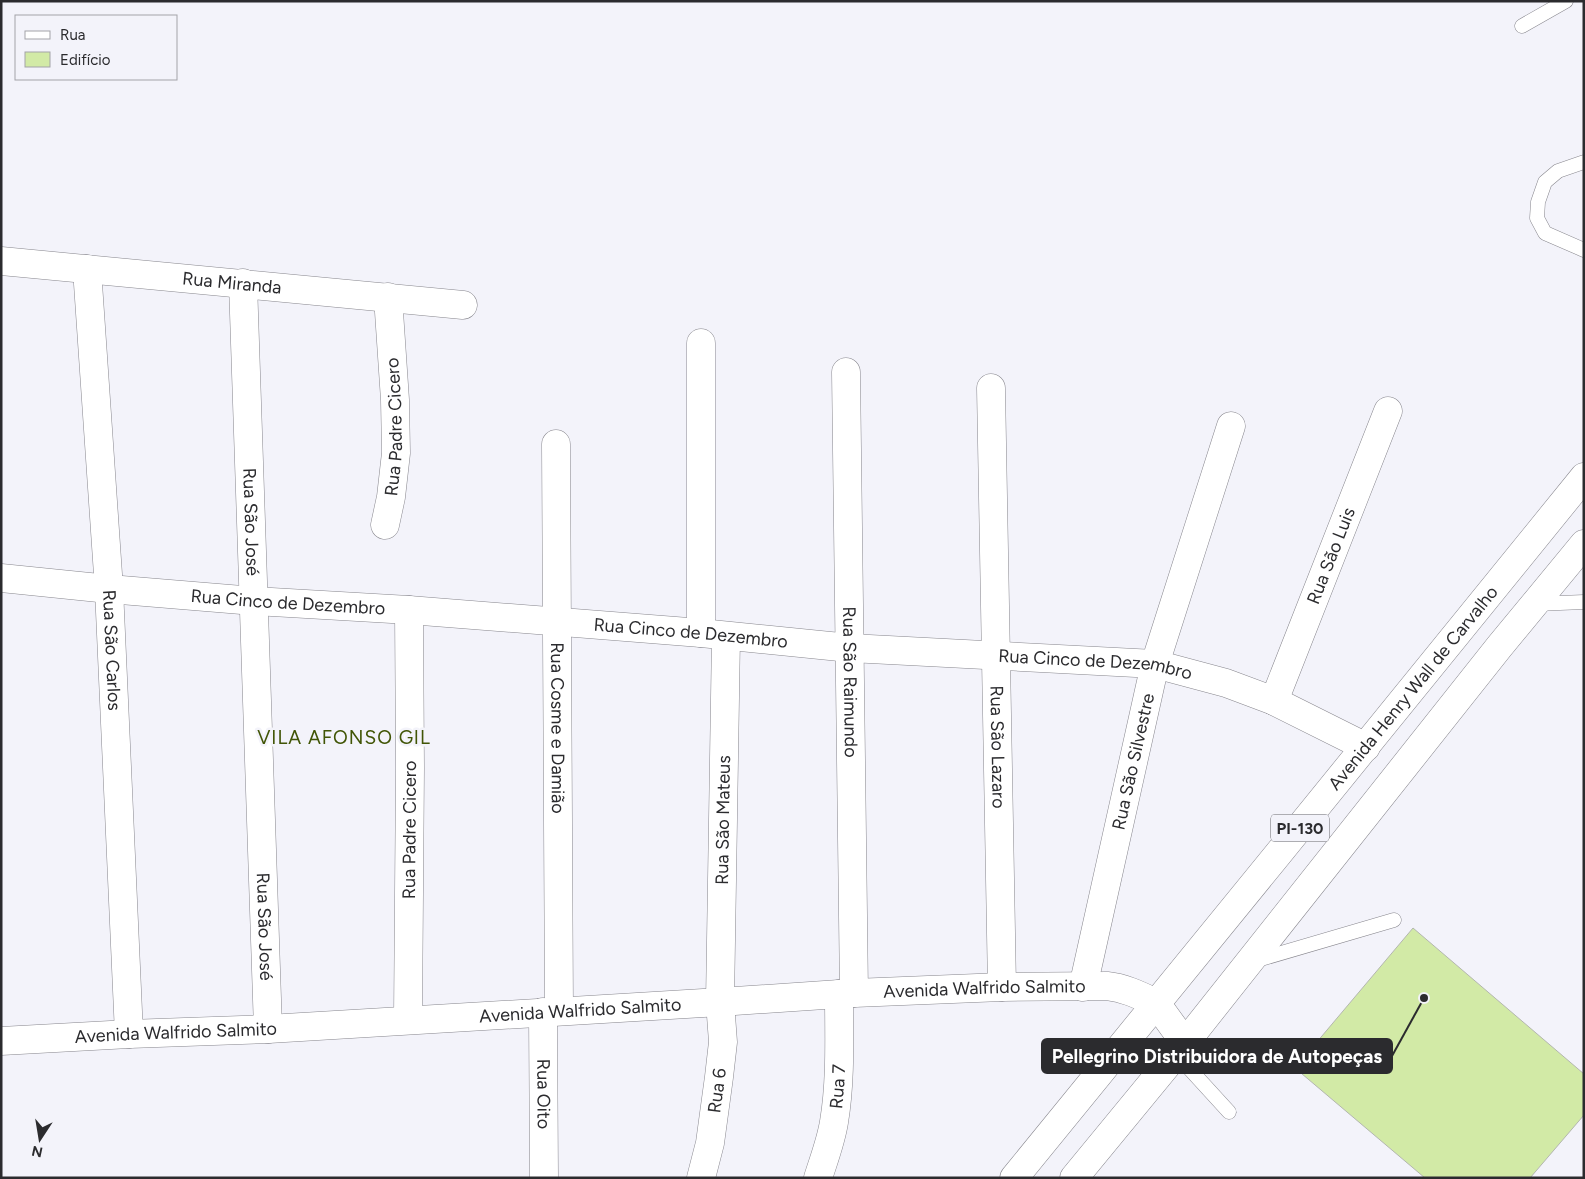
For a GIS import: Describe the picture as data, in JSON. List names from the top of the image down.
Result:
{
  "streets": {
    "street": [
      "Rua Miranda",
      "Rua Padre Cicero",
      "Rua São José",
      "Rua São Luis",
      "Rua Cinco de Dezembro",
      "Rua São Carlos",
      "Rua São Raimundo",
      "Avenida Henry Wall de Carvalho",
      "Rua Cosme e Damião",
      "Rua São Lazaro",
      "Rua São Silvestre",
      "Rua São Mateus",
      "PI-130",
      "Avenida Walfrido Salmito",
      "Rua 7",
      "Rua 6",
      "Rua Oito"
    ]
  },
  "crossings": [
    ["Rua Miranda", "Rua Padre Cicero"],
    ["Rua Miranda", "Rua São José"],
    ["Rua Miranda", "Rua São Carlos"],
    ["Rua Padre Cicero", "Rua Cinco de Dezembro"],
    ["Rua Padre Cicero", "Avenida Walfrido Salmito"],
    ["Rua São José", "Rua Cinco de Dezembro"],
    ["Rua São José", "Avenida Walfrido Salmito"],
    ["Rua São Luis", "Rua Cinco de Dezembro"],
    ["Rua Cinco de Dezembro", "Rua São Carlos"],
    ["Rua Cinco de Dezembro", "Rua São Raimundo"],
    ["Rua Cinco de Dezembro", "Avenida Henry Wall de Carvalho"],
    ["Rua Cinco de Dezembro", "Rua Cosme e Damião"],
    ["Rua Cinco de Dezembro", "Rua São Lazaro"],
    ["Rua Cinco de Dezembro", "Rua São Silvestre"],
    ["Rua Cinco de Dezembro", "Rua São Mateus"],
    ["Rua São Carlos", "Avenida Walfrido Salmito"],
    ["Rua São Raimundo", "Avenida Walfrido Salmito"],
    ["Rua São Raimundo", "Rua 7"],
    ["Avenida Henry Wall de Carvalho", "Avenida Walfrido Salmito"],
    ["Rua Cosme e Damião", "Avenida Walfrido Salmito"],
    ["Rua Cosme e Damião", "Rua Oito"],
    ["Rua São Lazaro", "Avenida Walfrido Salmito"],
    ["Rua São Silvestre", "Avenida Walfrido Salmito"],
    ["Rua São Mateus", "Avenida Walfrido Salmito"],
    ["Rua São Mateus", "Rua 6"],
    ["Avenida Walfrido Salmito", "Rua 7"],
    ["Avenida Walfrido Salmito", "Rua 6"],
    ["Avenida Walfrido Salmito", "Rua Oito"]
  ],
  "districts": ["VILA AFONSO GIL"],
  "places": ["Pellegrino Distribuidora de Autopeças"],
  "legend": ["Rua", "Edifício"],
  "north": "bottom"
}
